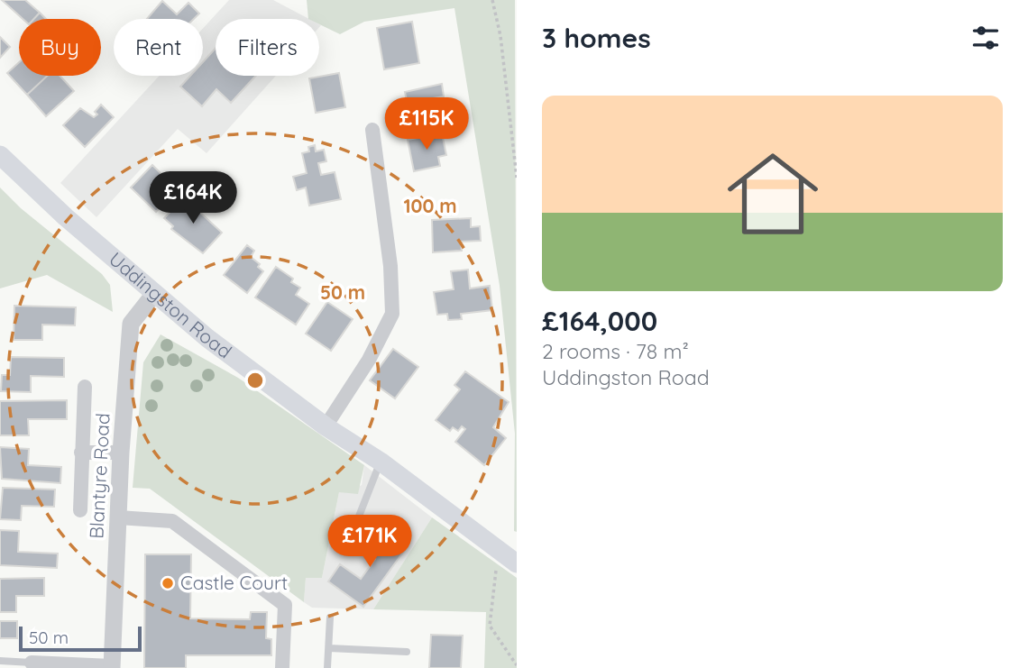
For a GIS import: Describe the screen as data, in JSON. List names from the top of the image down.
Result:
{
  "streets": {
    "main road": ["Uddingston Road"],
    "street": ["Blantyre Road"]
  },
  "crossings": [
    ["Uddingston Road", "Blantyre Road"]
  ],
  "places": ["Castle Court"],
  "scale_bar": "50 m",
  "page": {
    "heading": "3 homes",
    "chip": ["Buy", "Rent", "Filters"],
    "list": [
      {
        "name": "£164,000",
        "note": "2 rooms · 78 m² · Uddingston Road"
      }
    ],
    "price": ["£115K", "£164K", "£171K"],
    "scale": "50 m"
  },
  "rings": ["100 m", "50 m"]
}
